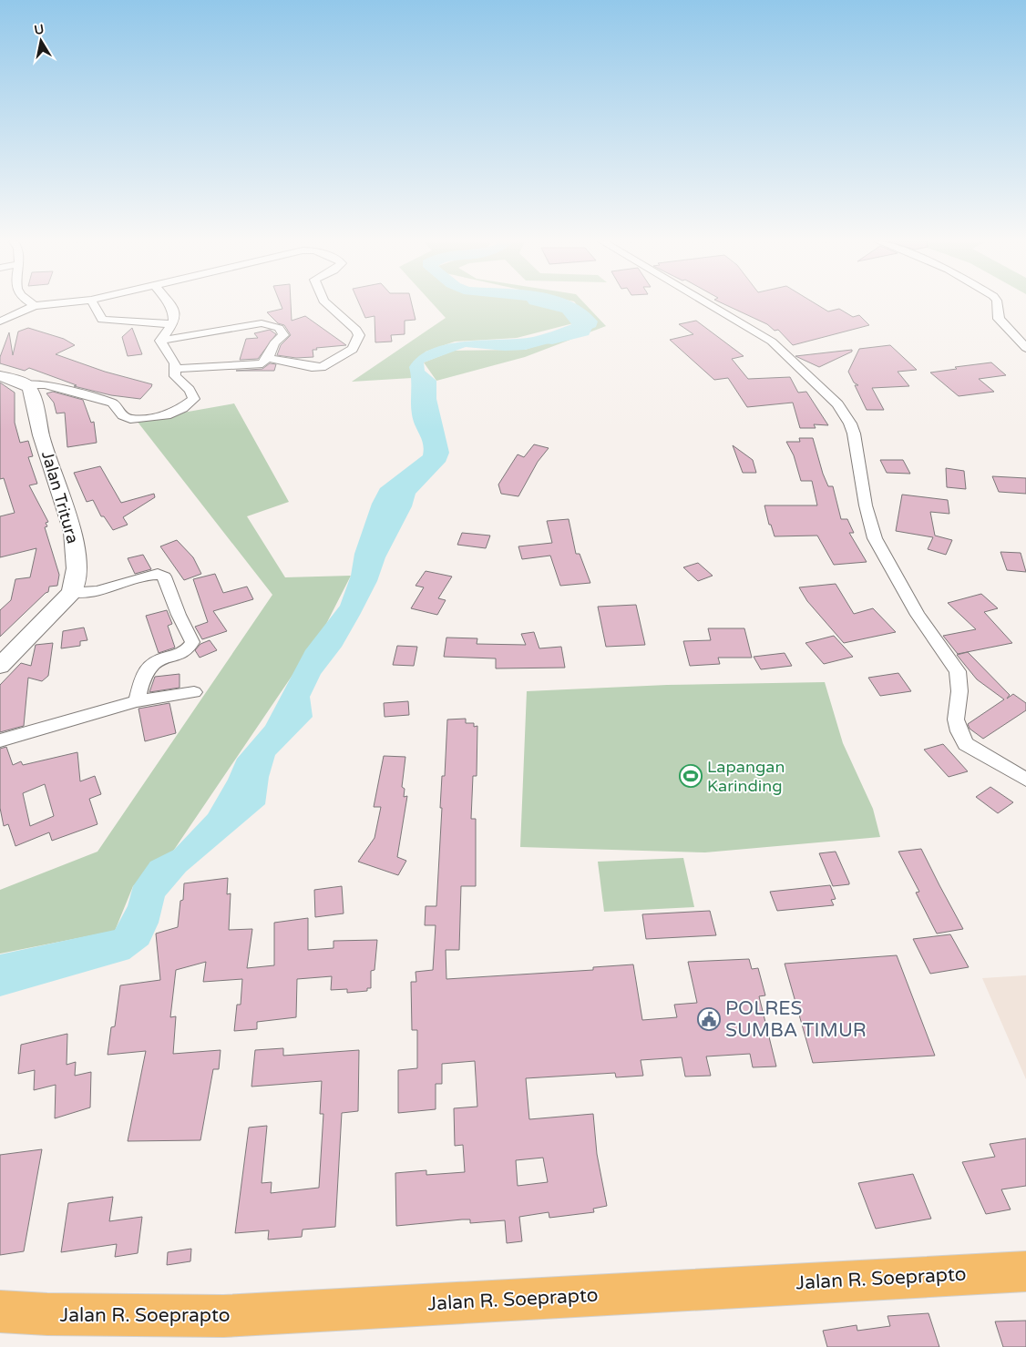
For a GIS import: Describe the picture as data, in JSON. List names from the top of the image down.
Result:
{
  "streets": {
    "highway": ["Jalan R. Soeprapto"],
    "street": ["Jalan Tritura"]
  },
  "places": {
    "sports": ["Lapangan Karinding"],
    "public building": ["POLRES SUMBA TIMUR"]
  },
  "north": "top"
}
